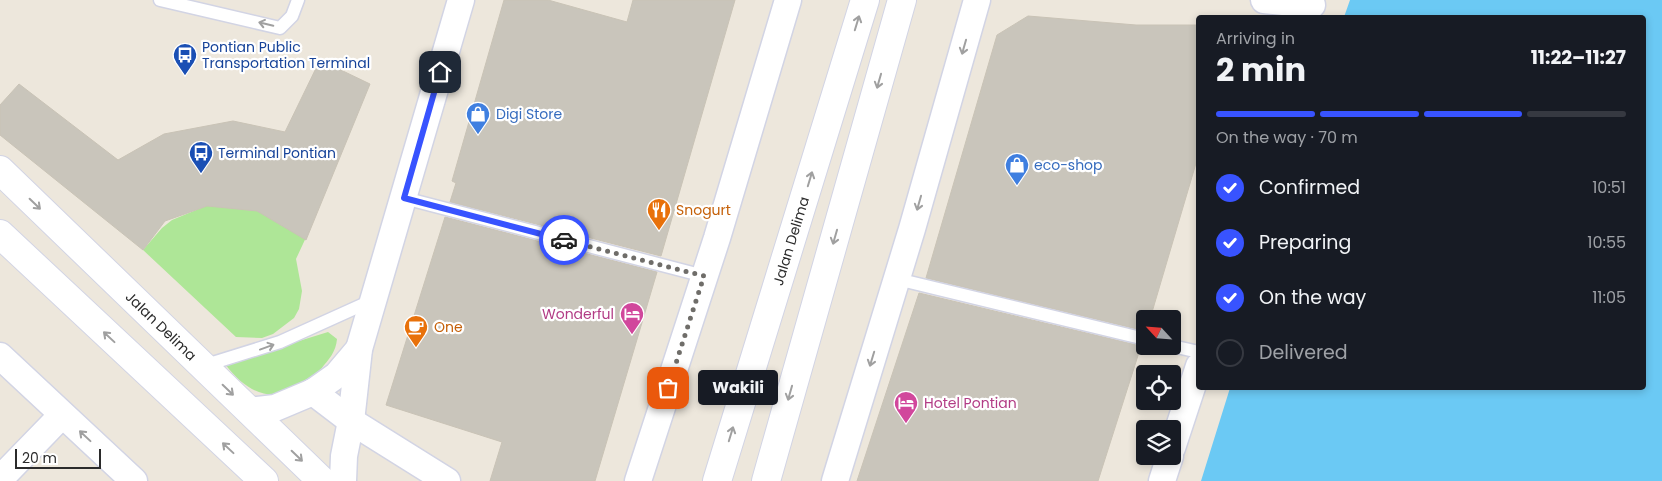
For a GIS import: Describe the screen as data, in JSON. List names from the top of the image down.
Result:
{
  "streets": {
    "street": ["Jalan Delima"]
  },
  "places": {
    "bus stop": ["Pontian Public Transportation Terminal", "Terminal Pontian"],
    "shop": ["Digi Store", "eco-shop"],
    "restaurant": ["Snogurt"],
    "hotel": ["Wonderful", "Hotel Pontian"],
    "cafe": ["One"],
    "other": ["Wakili"]
  },
  "scale_bar": "20 m",
  "north": "top left",
  "page": {
    "heading": ["2 min", "Arriving in", "11:22–11:27"],
    "bar": "On the way · 70 m",
    "list": [
      ["Confirmed", "10:51"],
      ["Preparing", "10:55"],
      ["On the way", "11:05"],
      "Delivered"
    ],
    "bubble": "Wakili",
    "scale": "20 m"
  }
}
